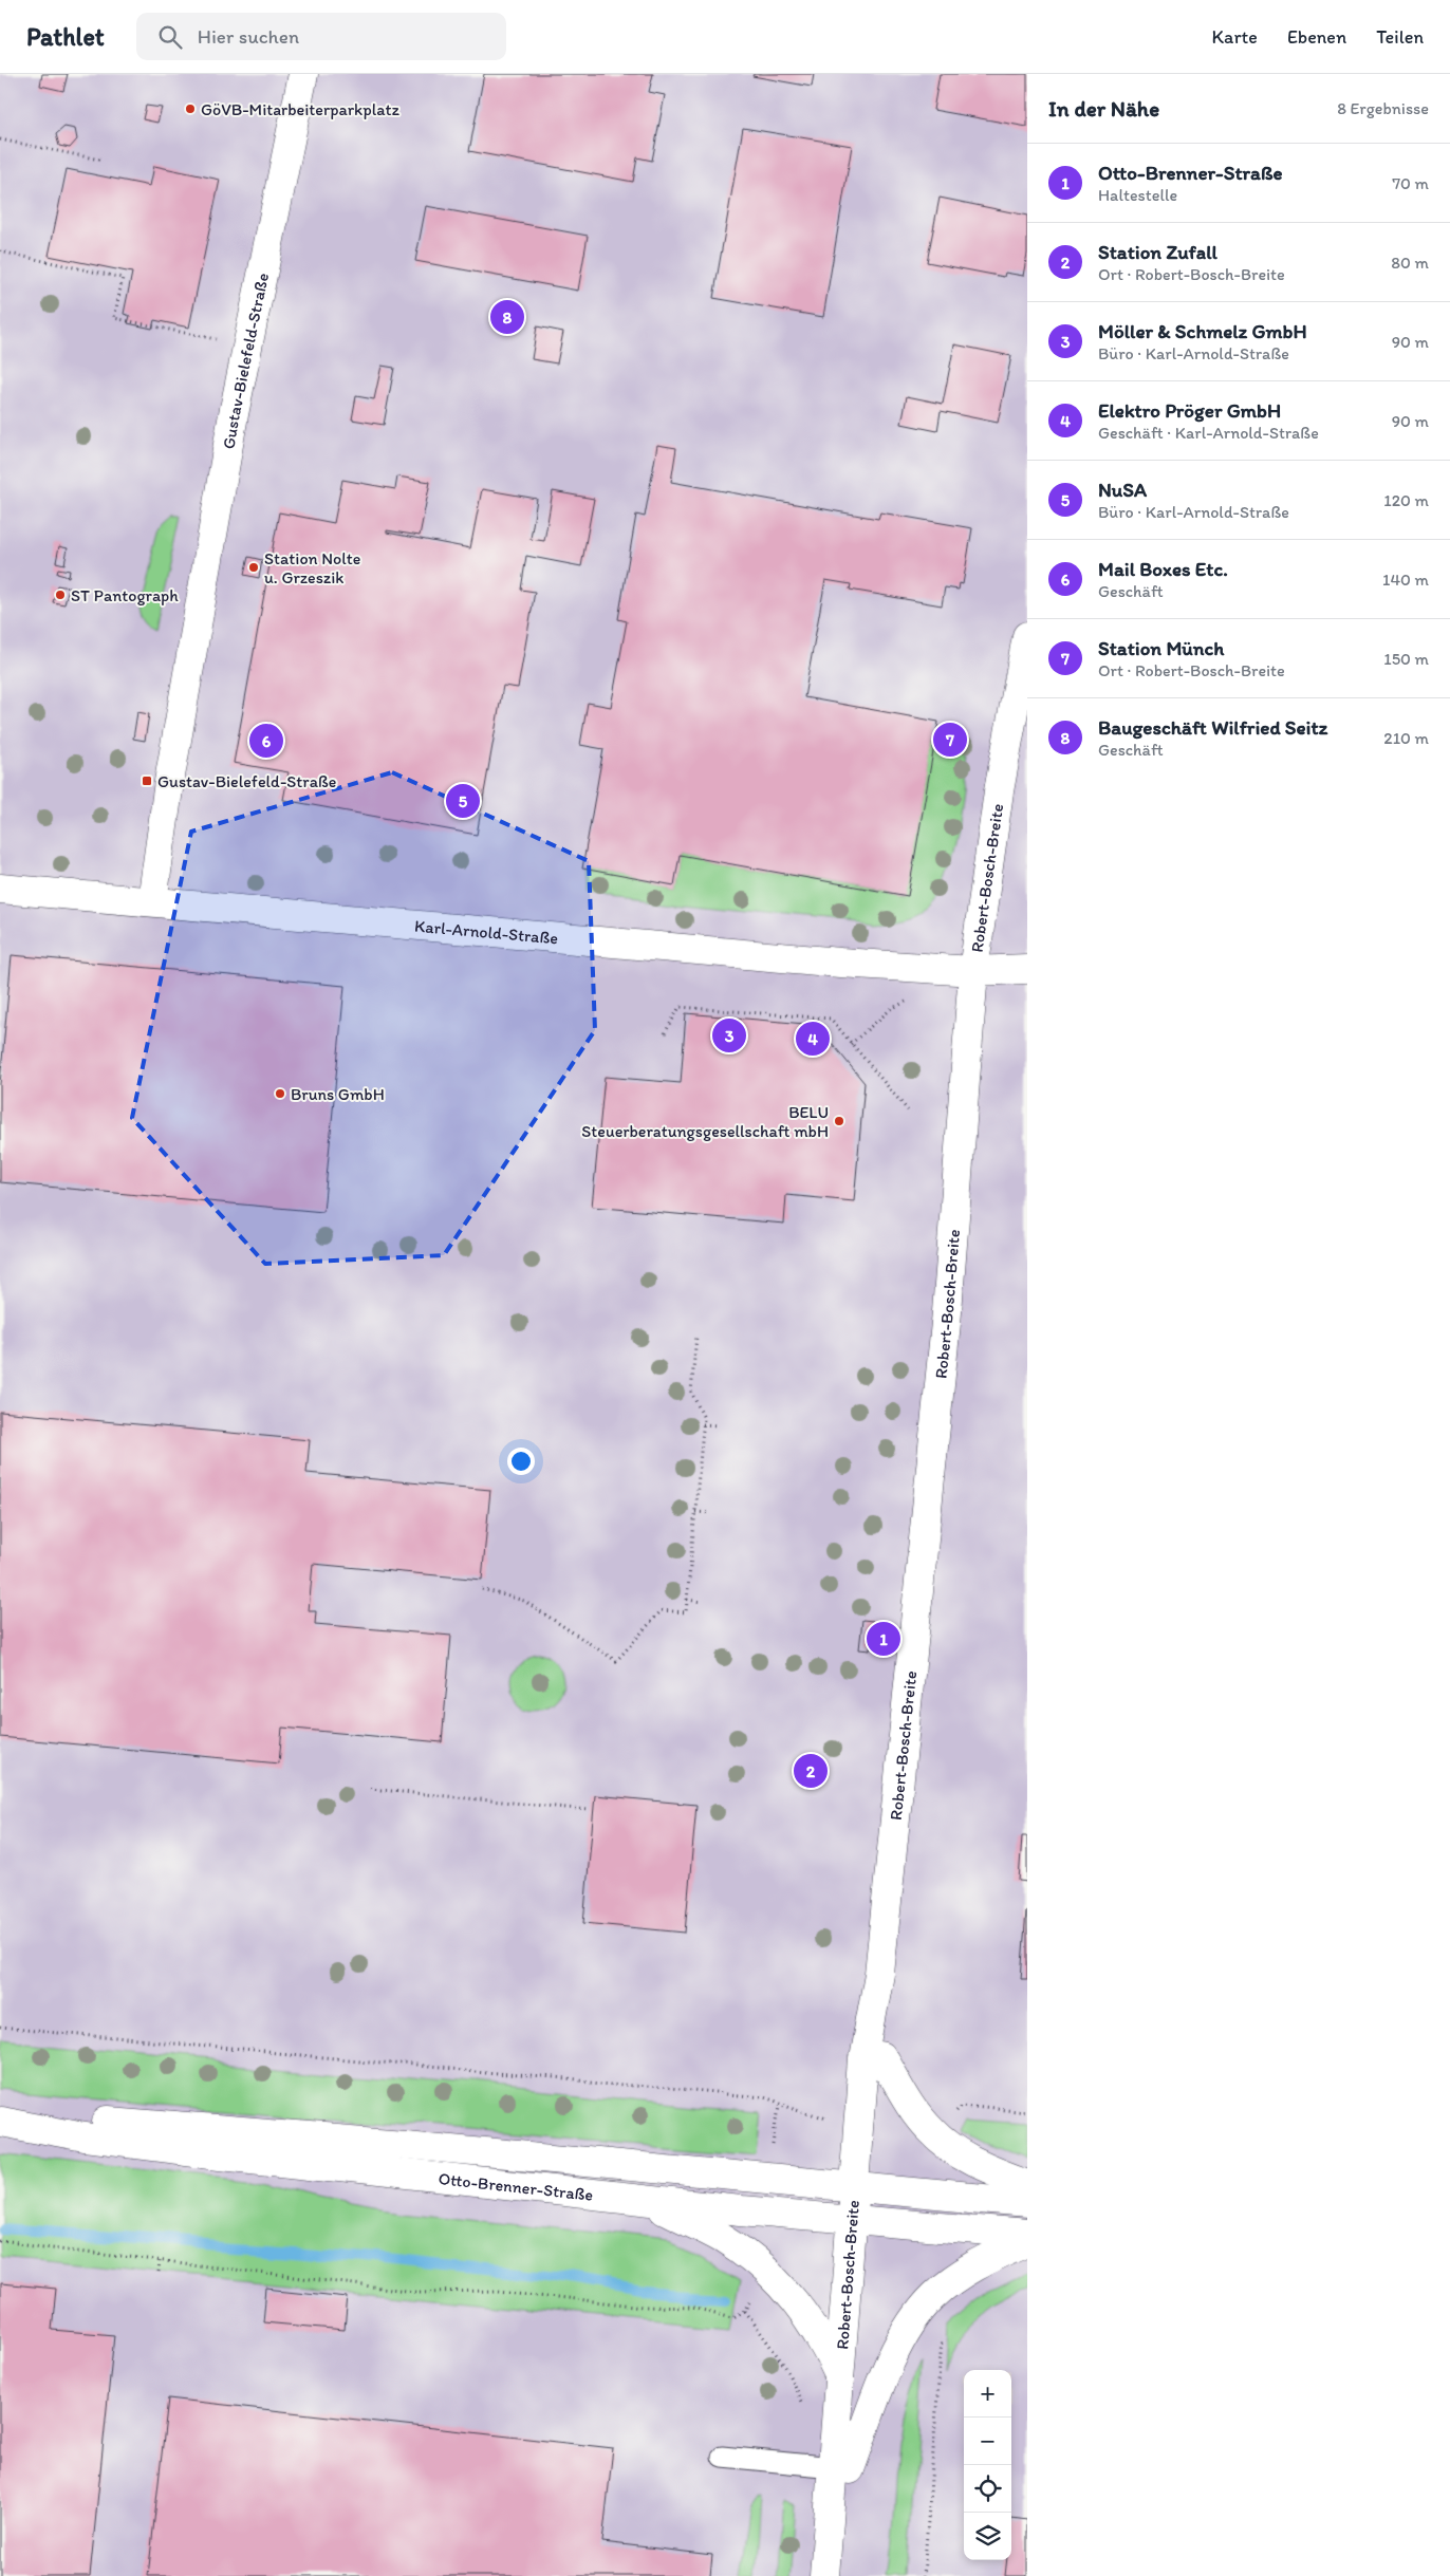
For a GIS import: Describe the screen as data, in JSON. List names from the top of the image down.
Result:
{
  "streets": {
    "street": [
      "Gustav-Bielefeld-Straße",
      "Robert-Bosch-Breite",
      "Karl-Arnold-Straße",
      "Otto-Brenner-Straße"
    ]
  },
  "crossings": [
    ["Gustav-Bielefeld-Straße", "Karl-Arnold-Straße"],
    ["Robert-Bosch-Breite", "Karl-Arnold-Straße"],
    ["Robert-Bosch-Breite", "Otto-Brenner-Straße"]
  ],
  "places": {
    "other": [
      "GöVB-Mitarbeiterparkplatz",
      "Station Nolte u. Grzeszik",
      "ST Pantograph",
      "Bruns GmbH",
      "BELU Steuerberatungsgesellschaft mbH"
    ],
    "transit": ["Gustav-Bielefeld-Straße"]
  },
  "page": {
    "header": "Pathlet",
    "search": "Hier suchen",
    "nav": ["Karte", "Ebenen", "Teilen"],
    "heading": ["In der Nähe", "8 Ergebnisse"],
    "list": [
      {
        "mark": "1",
        "name": "Otto-Brenner-Straße",
        "note": "Haltestelle",
        "value": "70 m"
      },
      {
        "mark": "2",
        "name": "Station Zufall",
        "note": "Ort · Robert-Bosch-Breite",
        "value": "80 m"
      },
      {
        "mark": "3",
        "name": "Möller & Schmelz GmbH",
        "note": "Büro · Karl-Arnold-Straße",
        "value": "90 m"
      },
      {
        "mark": "4",
        "name": "Elektro Pröger GmbH",
        "note": "Geschäft · Karl-Arnold-Straße",
        "value": "90 m"
      },
      {
        "mark": "5",
        "name": "NuSA",
        "note": "Büro · Karl-Arnold-Straße",
        "value": "120 m"
      },
      {
        "mark": "6",
        "name": "Mail Boxes Etc.",
        "note": "Geschäft",
        "value": "140 m"
      },
      {
        "mark": "7",
        "name": "Station Münch",
        "note": "Ort · Robert-Bosch-Breite",
        "value": "150 m"
      },
      {
        "mark": "8",
        "name": "Baugeschäft Wilfried Seitz",
        "note": "Geschäft",
        "value": "210 m"
      }
    ],
    "pins": [
      "8",
      "7",
      "6",
      "5",
      "3",
      "4",
      "1",
      "2"
    ],
    "map_buttons": ["+", "−"]
  }
}
